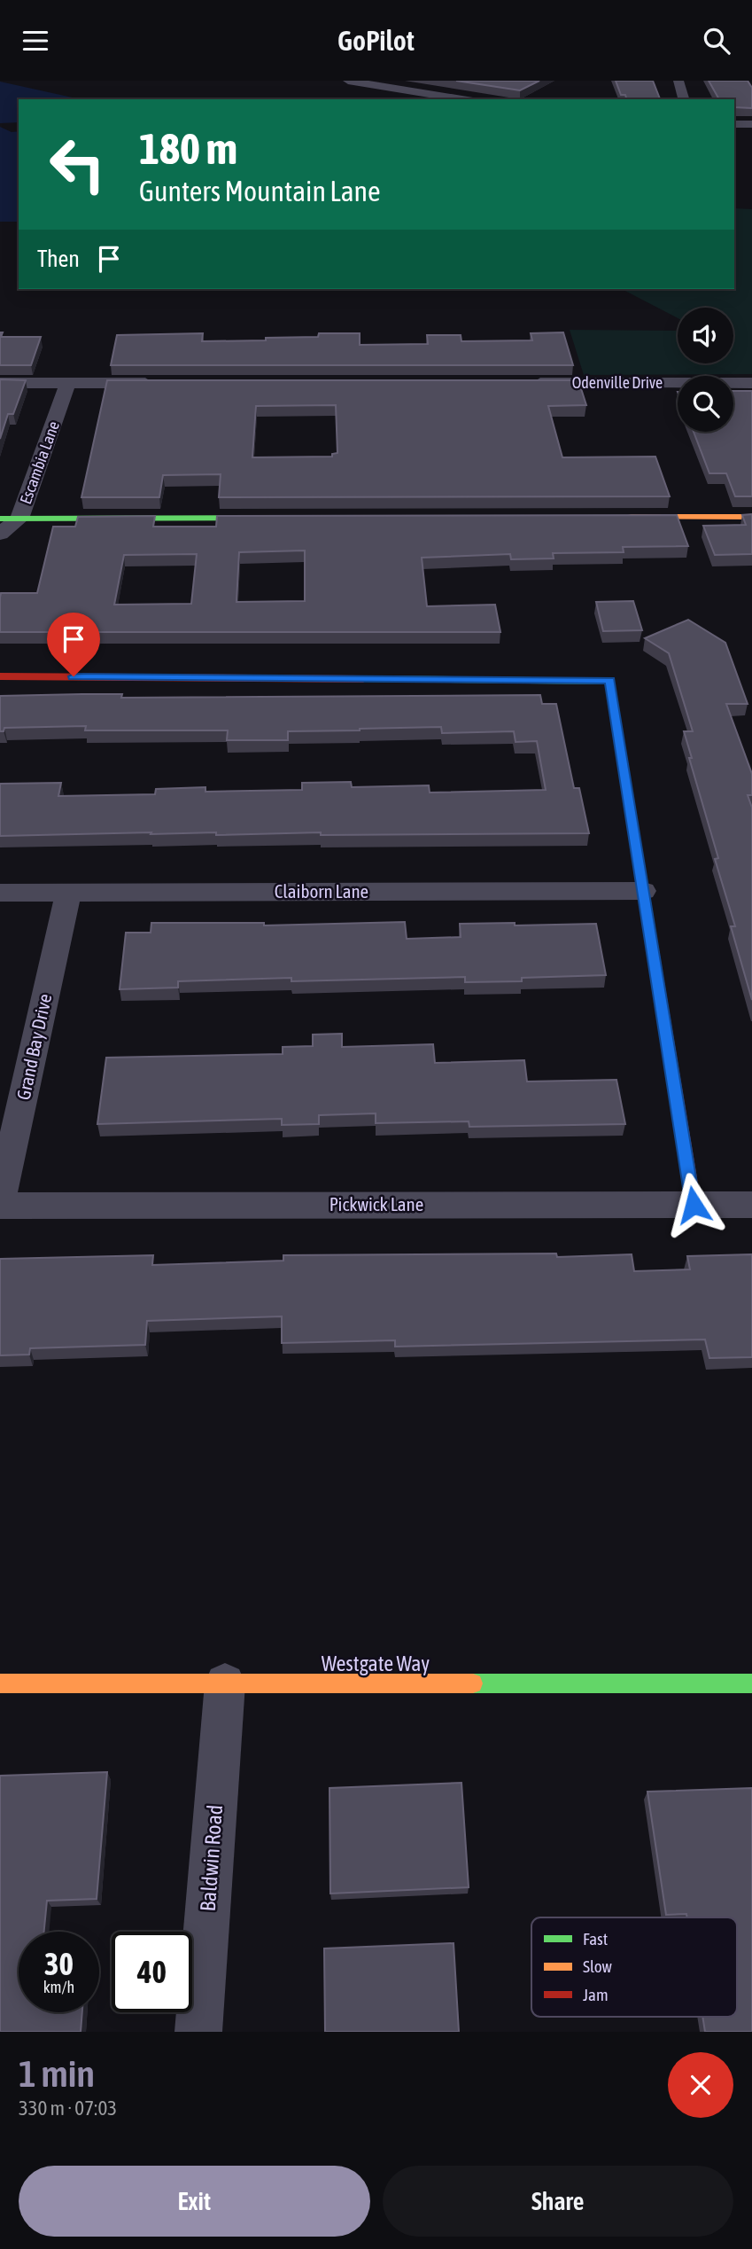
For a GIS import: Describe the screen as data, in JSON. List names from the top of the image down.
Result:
{
  "streets": {
    "street": [
      "Odenville Drive",
      "Escambia Lane",
      "Claiborn Lane",
      "Grand Bay Drive",
      "Pickwick Lane",
      "Westgate Way",
      "Baldwin Road"
    ]
  },
  "crossings": [
    ["Claiborn Lane", "Grand Bay Drive"],
    ["Grand Bay Drive", "Pickwick Lane"],
    ["Westgate Way", "Baldwin Road"]
  ],
  "legend": ["Fast", "Slow", "Jam"],
  "page": {
    "header": "GoPilot",
    "turn": ["180 m", "Gunters Mountain Lane"],
    "then": "Then",
    "speed": "30 km/h",
    "limit": "40",
    "heading": ["1 min", "330 m · 07:03"],
    "buttons": ["Exit", "Share"]
  }
}
